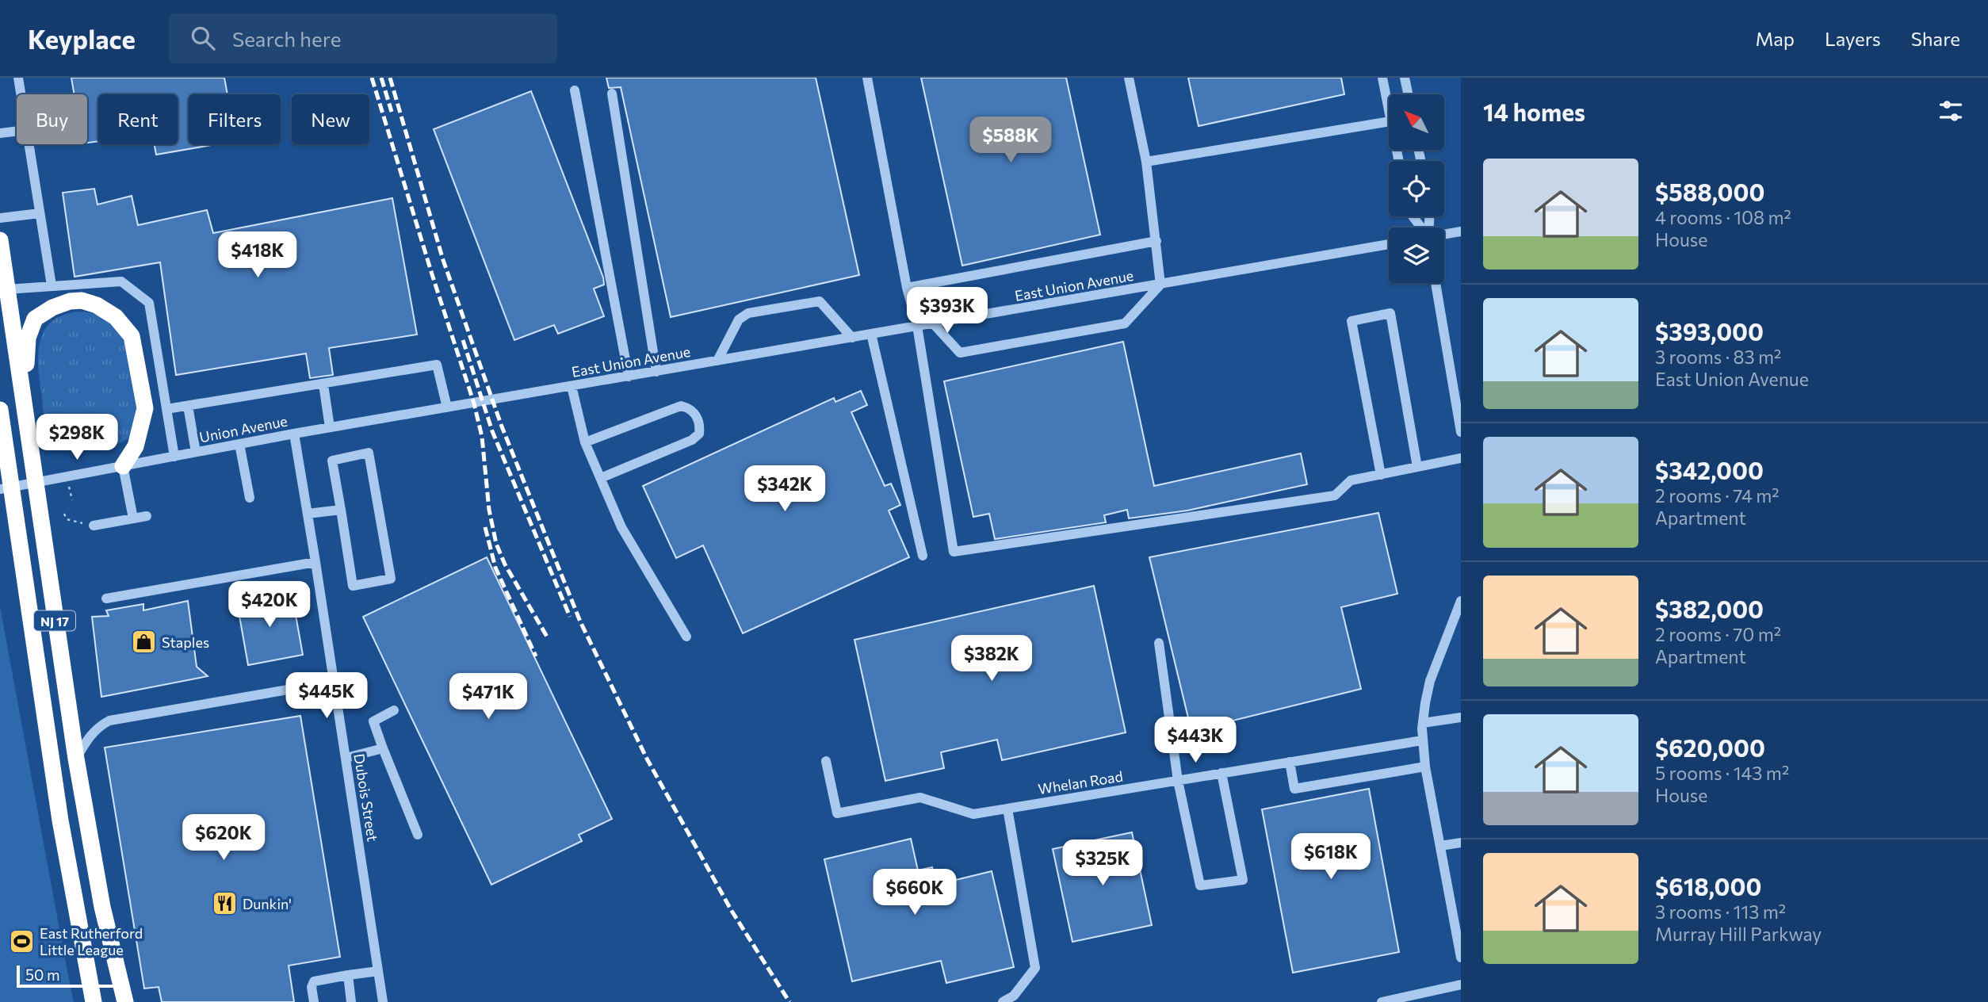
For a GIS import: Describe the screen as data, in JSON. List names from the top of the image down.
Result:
{
  "streets": {
    "highway": ["NJ 17"],
    "street": [
      "East Union Avenue",
      "Union Avenue",
      "Whelan Road",
      "Dubois Street"
    ]
  },
  "crossings": [
    ["East Union Avenue", "Union Avenue"],
    ["Union Avenue", "NJ 17"],
    ["Union Avenue", "Dubois Street"]
  ],
  "places": {
    "shop": ["Staples"],
    "restaurant": ["Dunkin'"],
    "sports": ["East Rutherford Little League"]
  },
  "scale_bar": "50 m",
  "north": "top left",
  "page": {
    "header": "Keyplace",
    "search": "Search here",
    "nav": ["Map", "Layers", "Share"],
    "heading": "14 homes",
    "chip": [
      "Buy",
      "Rent",
      "Filters",
      "New"
    ],
    "price": [
      "$588K",
      "$418K",
      "$393K",
      "$298K",
      "$342K",
      "$420K",
      "$382K",
      "$445K",
      "$471K",
      "$443K",
      "$620K",
      "$618K",
      "$325K",
      "$660K"
    ],
    "list": [
      {
        "name": "$588,000",
        "note": "4 rooms · 108 m² · House"
      },
      {
        "name": "$393,000",
        "note": "3 rooms · 83 m² · East Union Avenue"
      },
      {
        "name": "$342,000",
        "note": "2 rooms · 74 m² · Apartment"
      },
      {
        "name": "$382,000",
        "note": "2 rooms · 70 m² · Apartment"
      },
      {
        "name": "$620,000",
        "note": "5 rooms · 143 m² · House"
      },
      {
        "name": "$618,000",
        "note": "3 rooms · 113 m² · Murray Hill Parkway"
      }
    ],
    "scale": "50 m"
  }
}
